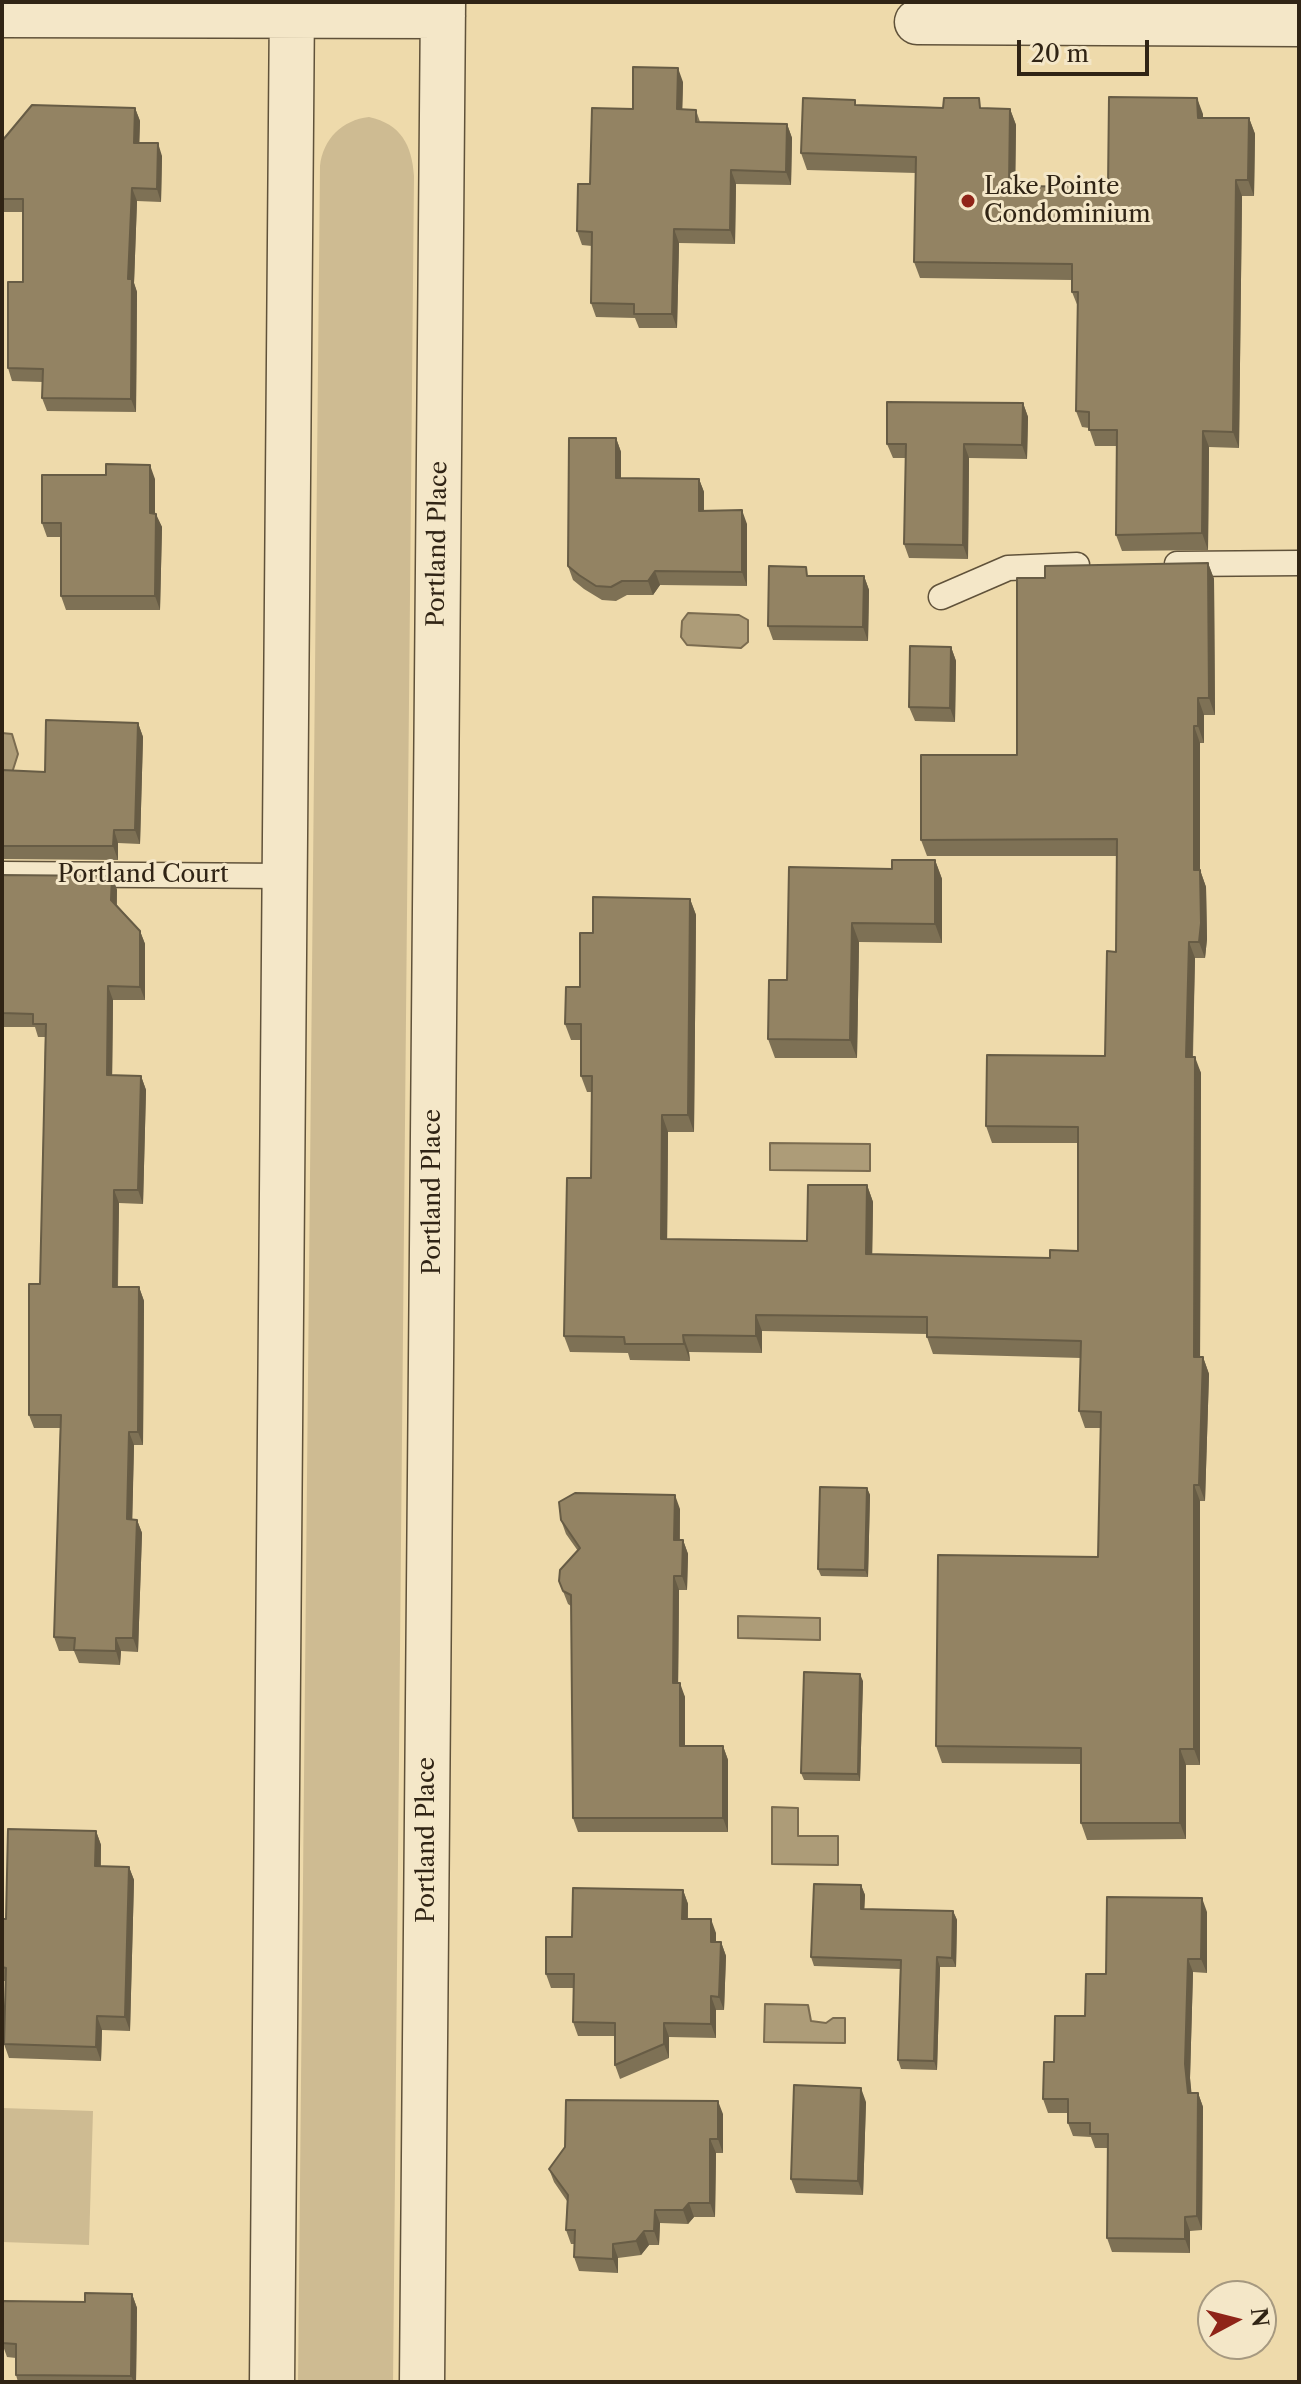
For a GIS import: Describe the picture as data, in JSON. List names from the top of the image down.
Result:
{
  "streets": {
    "street": ["Portland Place"],
    "lane": ["Portland Court"]
  },
  "places": ["Lake Pointe Condominium"],
  "scale_bar": "20 m",
  "north": "right"
}
